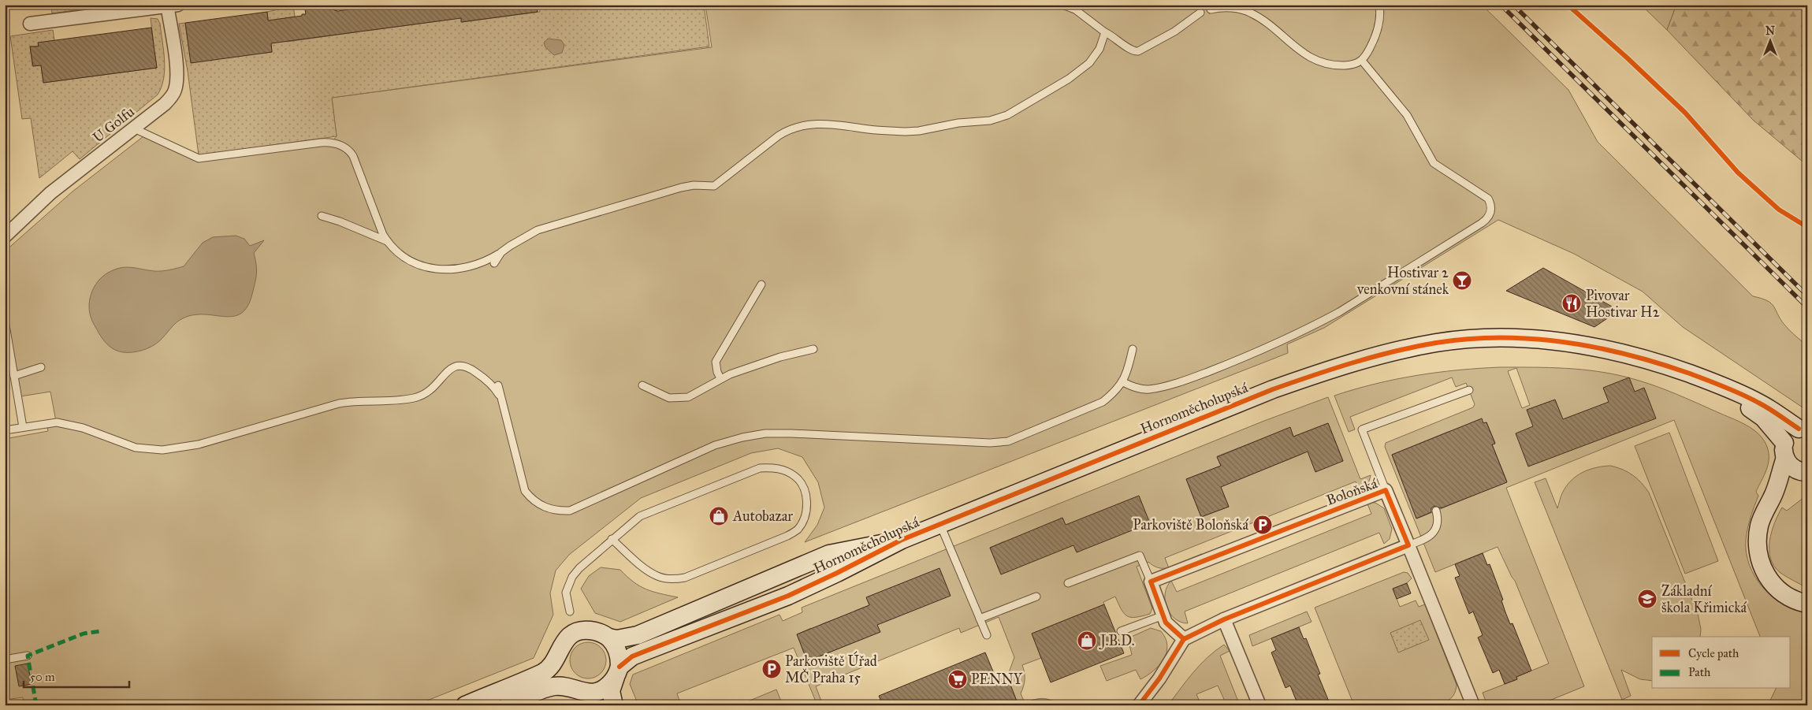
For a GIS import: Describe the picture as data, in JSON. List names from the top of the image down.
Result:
{
  "streets": {
    "street": ["U Golfu", "Hornoměcholupská", "Boloňská"]
  },
  "places": {
    "bar": ["Hostivar 2 venkovní stánek"],
    "restaurant": ["Pivovar Hostivar H2"],
    "shop": ["Autobazar", "J.B.D."],
    "parking": ["Parkoviště Boloňská", "Parkoviště Úřad MČ Praha 15"],
    "school or university": ["Základní škola Křimická"],
    "supermarket": ["PENNY"]
  },
  "legend": ["Cycle path", "Path"],
  "scale_bar": "50 m",
  "north": "top"
}
